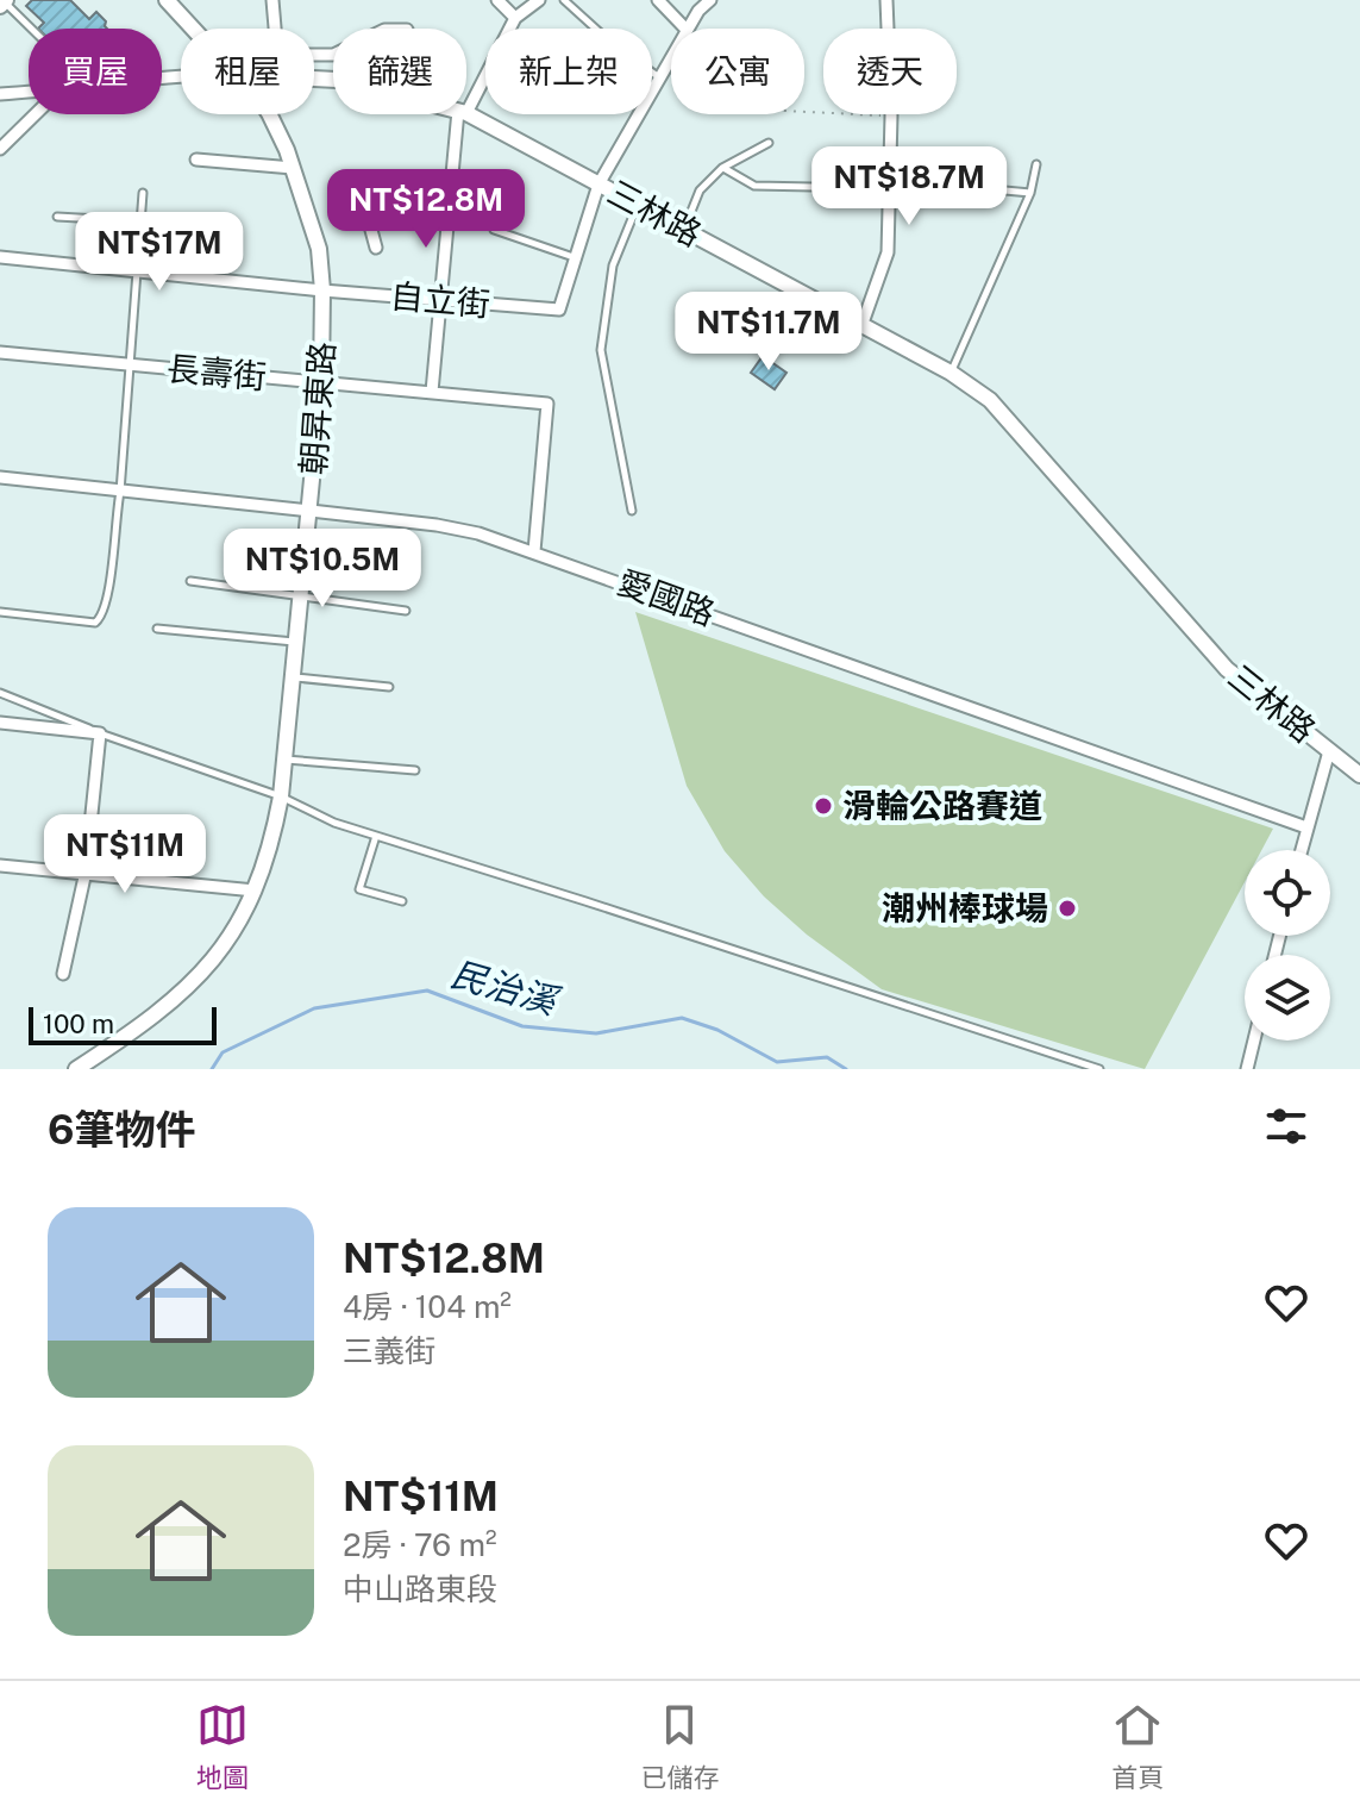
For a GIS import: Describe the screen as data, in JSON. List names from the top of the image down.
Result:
{
  "streets": {
    "main road": ["三林路", "朝昇東路"],
    "street": ["自立街", "長壽街", "愛國路"]
  },
  "crossings": [
    ["自立街", "朝昇東路"],
    ["長壽街", "朝昇東路"],
    ["長壽街", "愛國路"],
    ["朝昇東路", "愛國路"]
  ],
  "water": ["民治溪"],
  "places": ["滑輪公路賽道", "潮州棒球場"],
  "scale_bar": "100 m",
  "page": {
    "chip": [
      "買屋",
      "租屋",
      "篩選",
      "新上架",
      "公寓",
      "透天"
    ],
    "price": [
      "NT$18.7M",
      "NT$12.8M",
      "NT$17M",
      "NT$11.7M",
      "NT$10.5M",
      "NT$11M"
    ],
    "scale": "100 m",
    "heading": "6筆物件",
    "list": [
      {
        "name": "NT$12.8M",
        "note": "4房 · 104 m² · 三義街"
      },
      {
        "name": "NT$11M",
        "note": "2房 · 76 m² · 中山路東段"
      }
    ],
    "tabs": ["地圖", "已儲存", "首頁"]
  }
}
